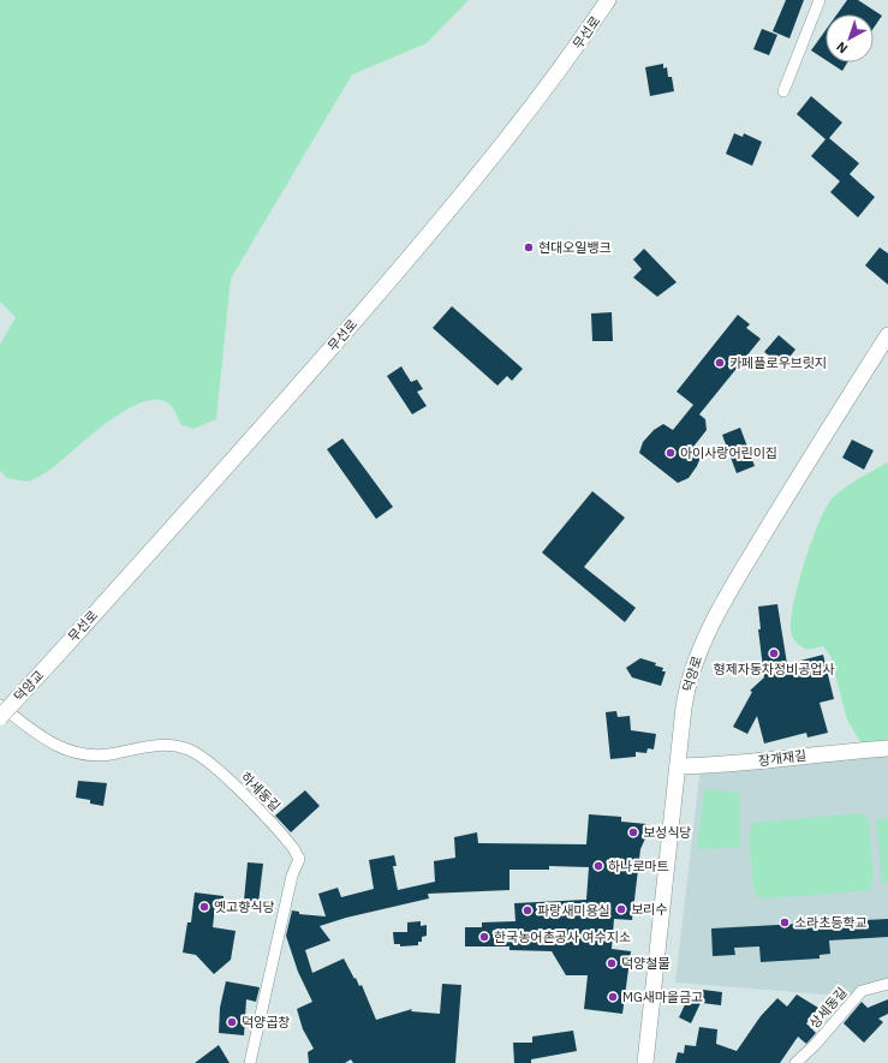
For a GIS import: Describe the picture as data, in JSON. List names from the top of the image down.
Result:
{
  "streets": {
    "street": [
      "무선로",
      "덕양로",
      "덕양교",
      "장개재길",
      "하세동길",
      "상세동길"
    ]
  },
  "crossings": [
    ["무선로", "덕양교"],
    ["덕양로", "장개재길"]
  ],
  "places": [
    "현대오일뱅크",
    "카페플로우브릿지",
    "아이사랑어린이집",
    "형제자동차정비공업사",
    "보성식당",
    "하나로마트",
    "옛고향식당",
    "보리수",
    "파랑새미용실",
    "소라초등학교",
    "한국농어촌공사 여수지소",
    "덕양철물",
    "MG새마을금고",
    "덕양곱창"
  ],
  "north": "bottom left"
}
